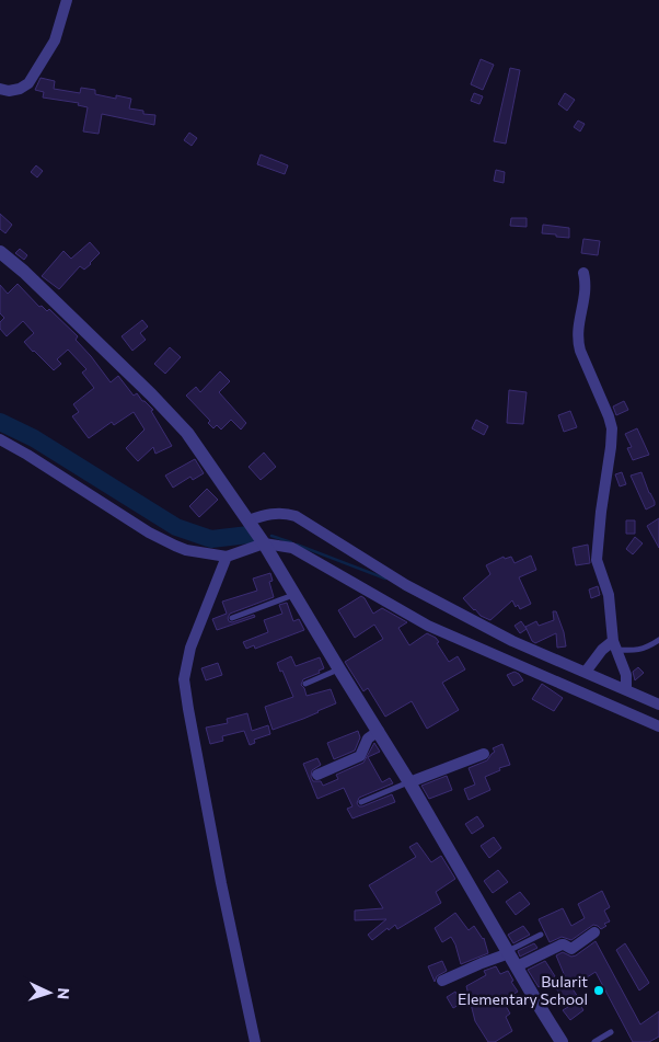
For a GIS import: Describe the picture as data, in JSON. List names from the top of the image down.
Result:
{
  "places": ["Bularit Elementary School"],
  "north": "right"
}
